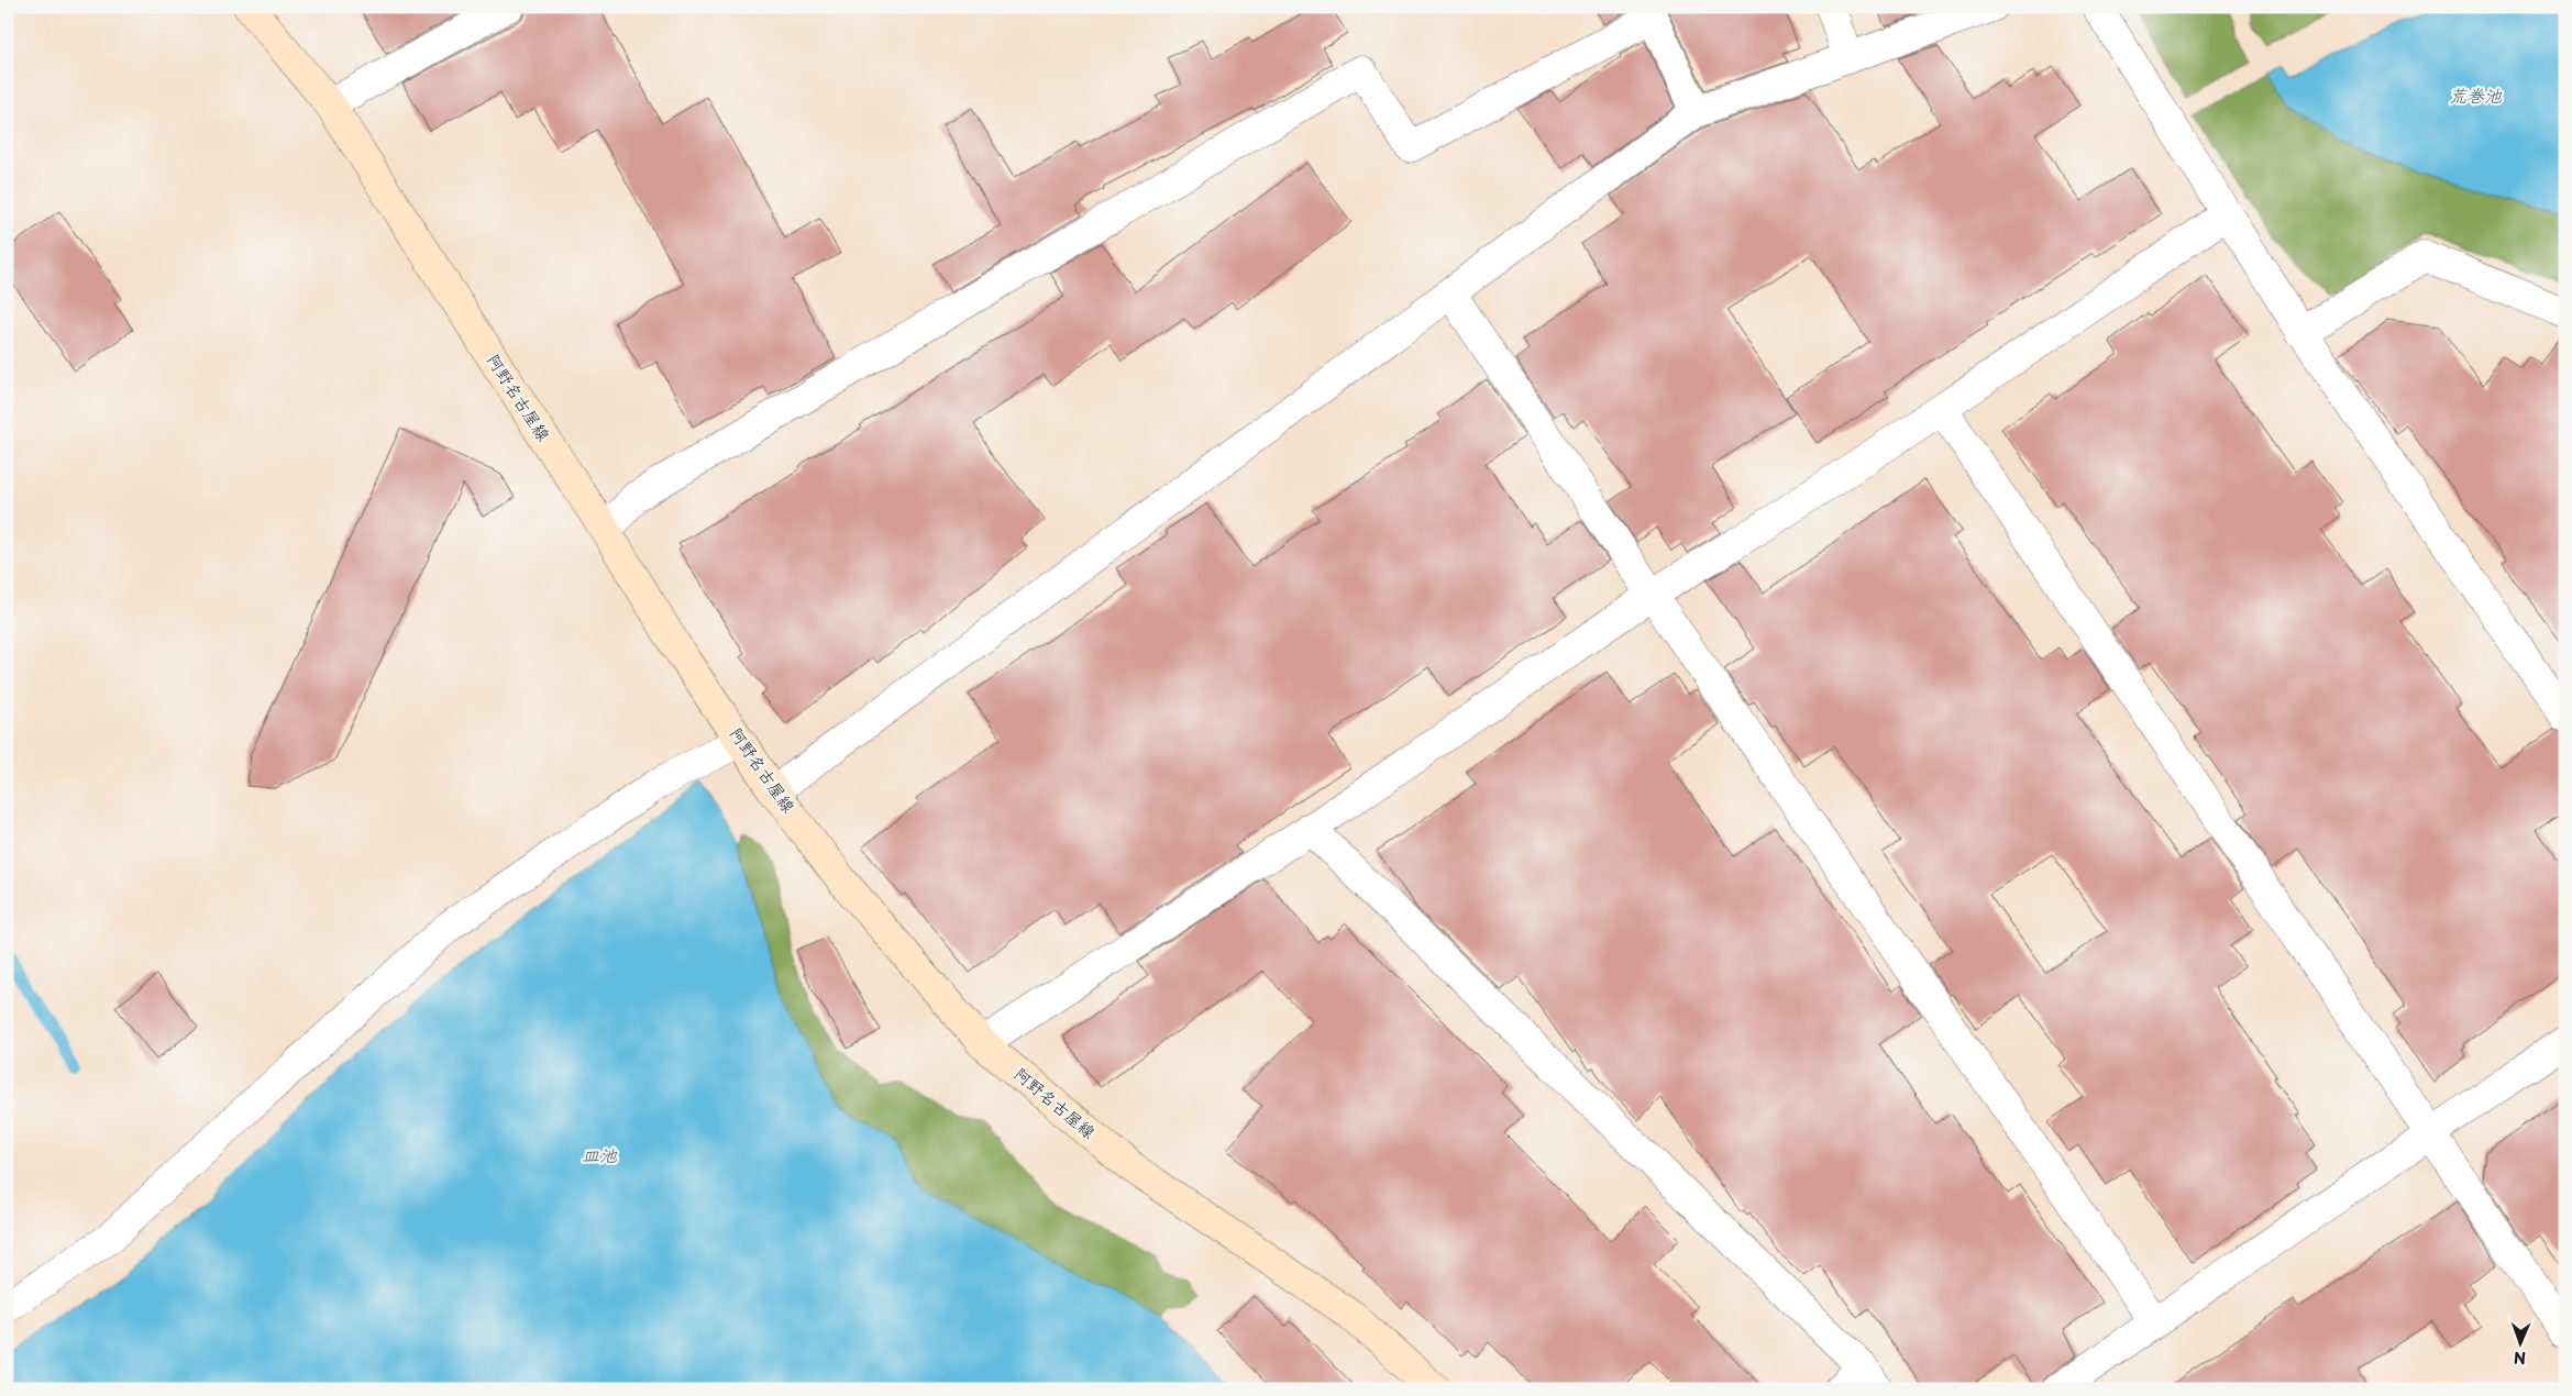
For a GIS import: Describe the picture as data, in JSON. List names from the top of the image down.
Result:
{
  "streets": {
    "main road": ["阿野名古屋線"]
  },
  "water": ["荒巻池", "皿池"],
  "north": "bottom"
}
